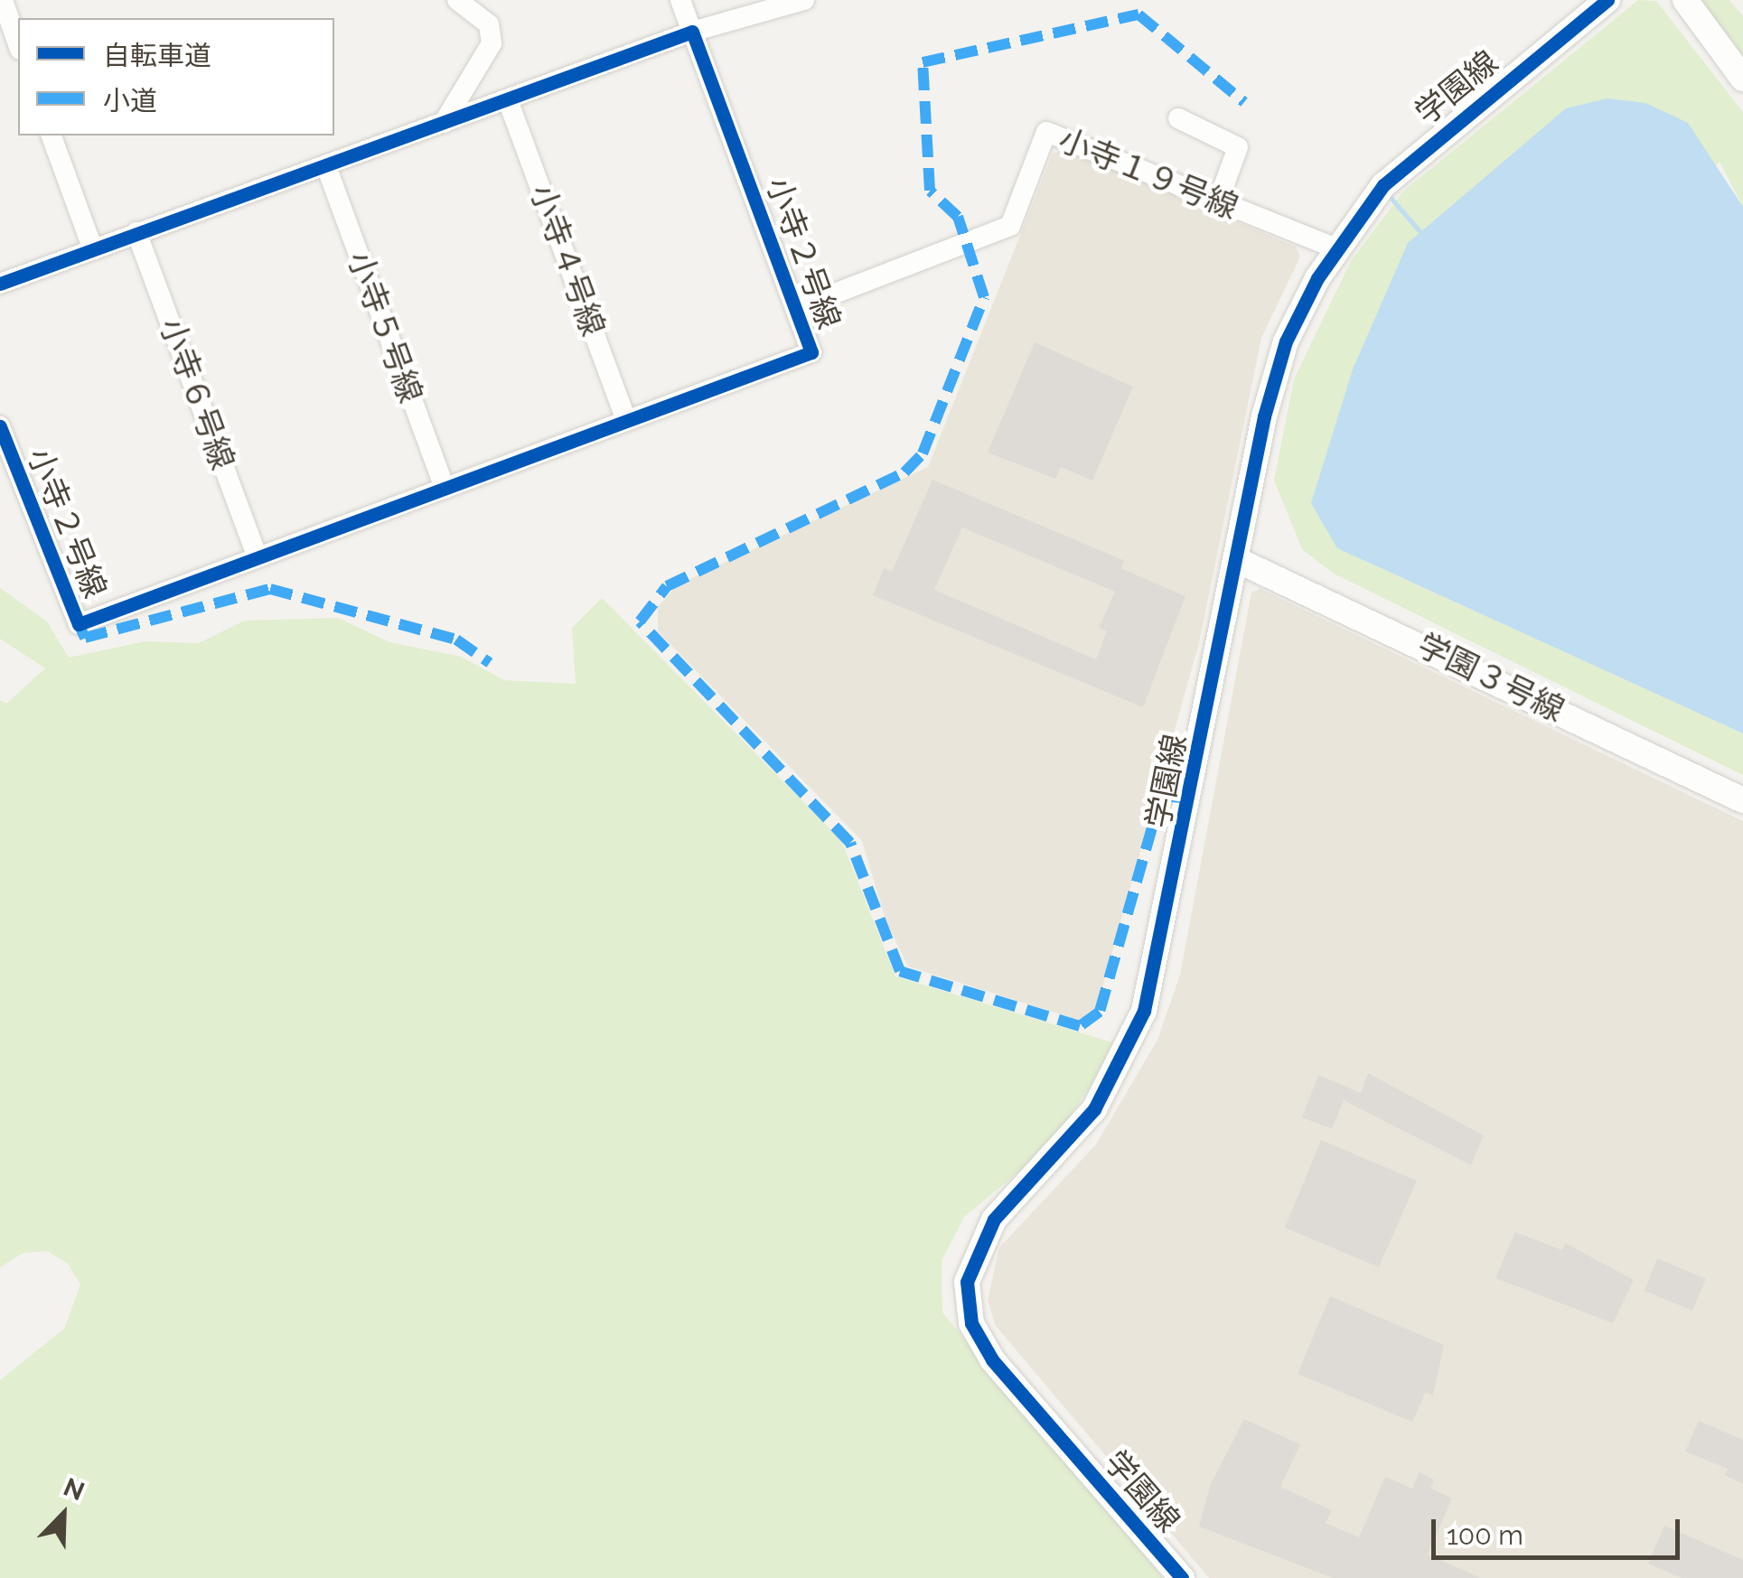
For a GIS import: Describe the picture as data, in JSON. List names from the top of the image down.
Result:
{
  "streets": {
    "street": [
      "学園線",
      "小寺１９号線",
      "小寺２号線",
      "小寺４号線",
      "小寺５号線",
      "小寺６号線",
      "学園３号線"
    ]
  },
  "crossings": [
    ["学園線", "小寺１９号線"],
    ["学園線", "学園３号線"],
    ["小寺１９号線", "小寺２号線"],
    ["小寺２号線", "小寺４号線"],
    ["小寺２号線", "小寺５号線"],
    ["小寺２号線", "小寺６号線"]
  ],
  "legend": ["自転車道", "小道"],
  "scale_bar": "100 m",
  "north": "top right"
}
